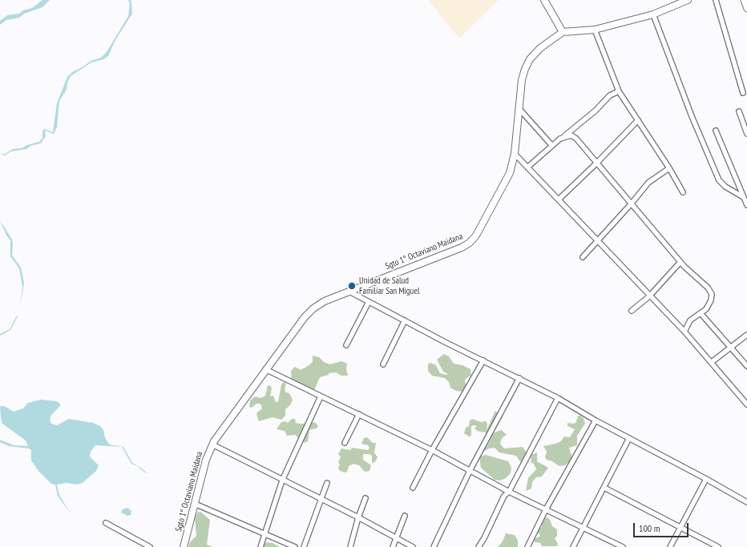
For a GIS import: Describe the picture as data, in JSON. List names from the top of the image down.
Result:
{
  "streets": {
    "main road": ["Sgto 1° Octaviano Maidana"]
  },
  "places": ["Unidad de Salud Familiar San Miguel"],
  "scale_bar": "100 m"
}
